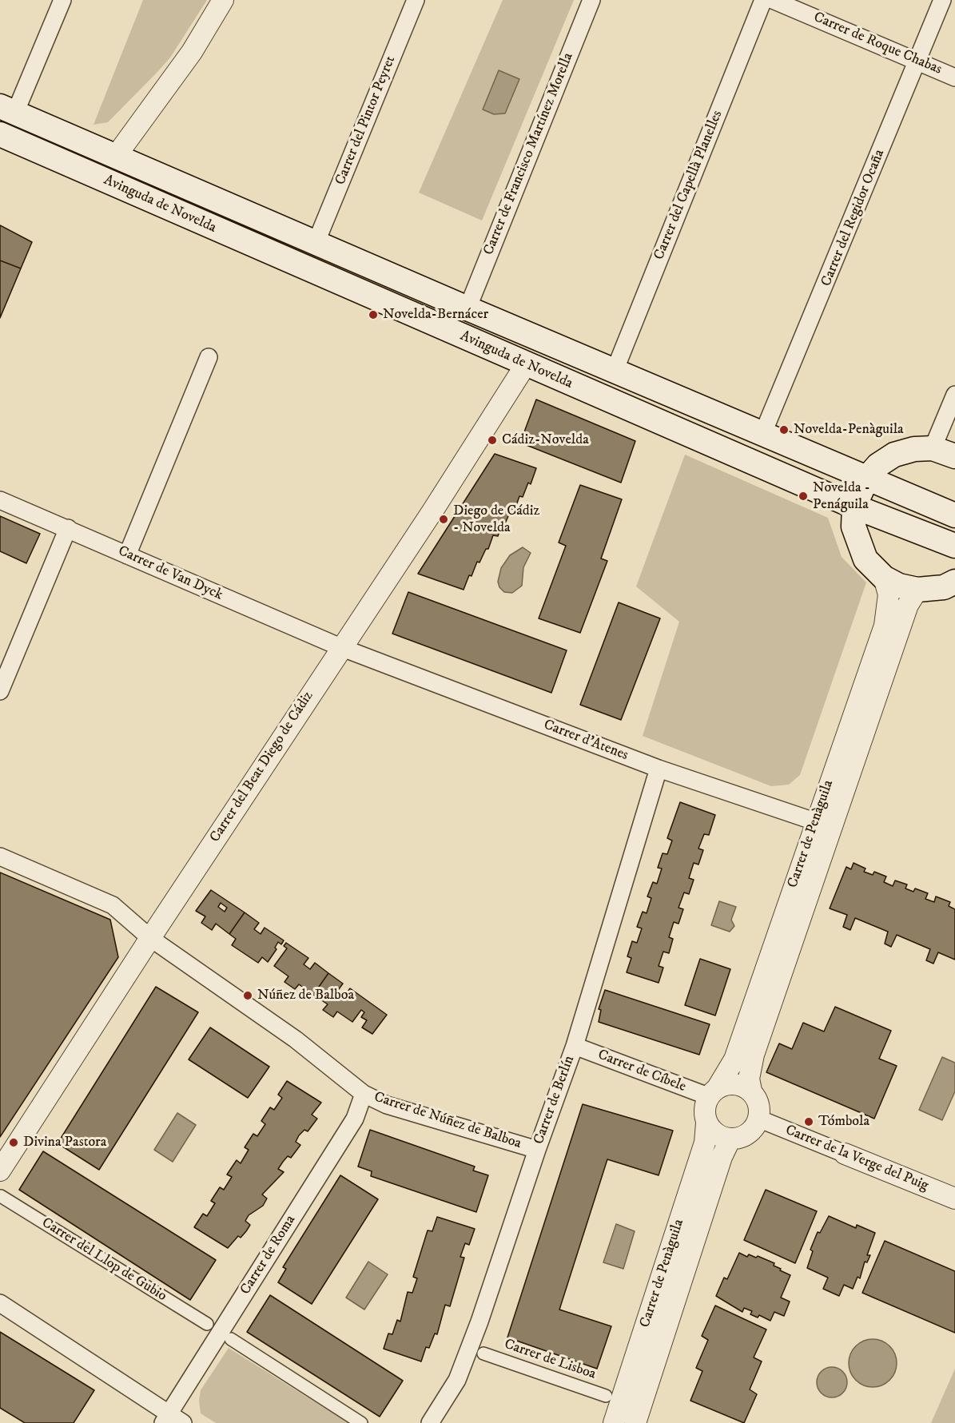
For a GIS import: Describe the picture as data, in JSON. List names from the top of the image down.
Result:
{
  "streets": {
    "main road": ["Avinguda de Novelda"],
    "street": [
      "Carrer de Roque Chabas",
      "Carrer del Pintor Peyret",
      "Carrer de Francisco Martínez Morella",
      "Carrer del Capellà Planelles",
      "Carrer del Regidor Ocaña",
      "Carrer de Van Dyck",
      "Carrer d'Atenes",
      "Carrer del Beat Diego de Cádiz",
      "Carrer de Penàguila",
      "Carrer de Cíbele",
      "Carrer de Berlín",
      "Carrer de Núñez de Balboa",
      "Carrer de la Verge del Puig",
      "Carrer de Roma",
      "Carrer del Llop de Gubio",
      "Carrer de Lisboa"
    ]
  },
  "crossings": [
    ["Carrer de Roque Chabas", "Carrer del Regidor Ocaña"],
    ["Carrer del Pintor Peyret", "Avinguda de Novelda"],
    ["Carrer de Francisco Martínez Morella", "Avinguda de Novelda"],
    ["Carrer del Capellà Planelles", "Avinguda de Novelda"],
    ["Avinguda de Novelda", "Carrer del Regidor Ocaña"],
    ["Avinguda de Novelda", "Carrer del Beat Diego de Cádiz"],
    ["Carrer de Van Dyck", "Carrer d'Atenes"],
    ["Carrer de Van Dyck", "Carrer del Beat Diego de Cádiz"],
    ["Carrer d'Atenes", "Carrer del Beat Diego de Cádiz"],
    ["Carrer d'Atenes", "Carrer de Penàguila"],
    ["Carrer d'Atenes", "Carrer de Berlín"],
    ["Carrer del Beat Diego de Cádiz", "Carrer de Núñez de Balboa"],
    ["Carrer de Penàguila", "Carrer de Cíbele"],
    ["Carrer de Penàguila", "Carrer de la Verge del Puig"],
    ["Carrer de Cíbele", "Carrer de Berlín"],
    ["Carrer de Cíbele", "Carrer de la Verge del Puig"],
    ["Carrer de Berlín", "Carrer de Núñez de Balboa"],
    ["Carrer de Núñez de Balboa", "Carrer de Roma"]
  ],
  "places": [
    "Novelda-Bernácer",
    "Novelda-Penàguila",
    "Cádiz-Novelda",
    "Novelda - Penáguila",
    "Diego de Cádiz - Novelda",
    "Núñez de Balboa",
    "Tómbola",
    "Divina Pastora"
  ]
}
